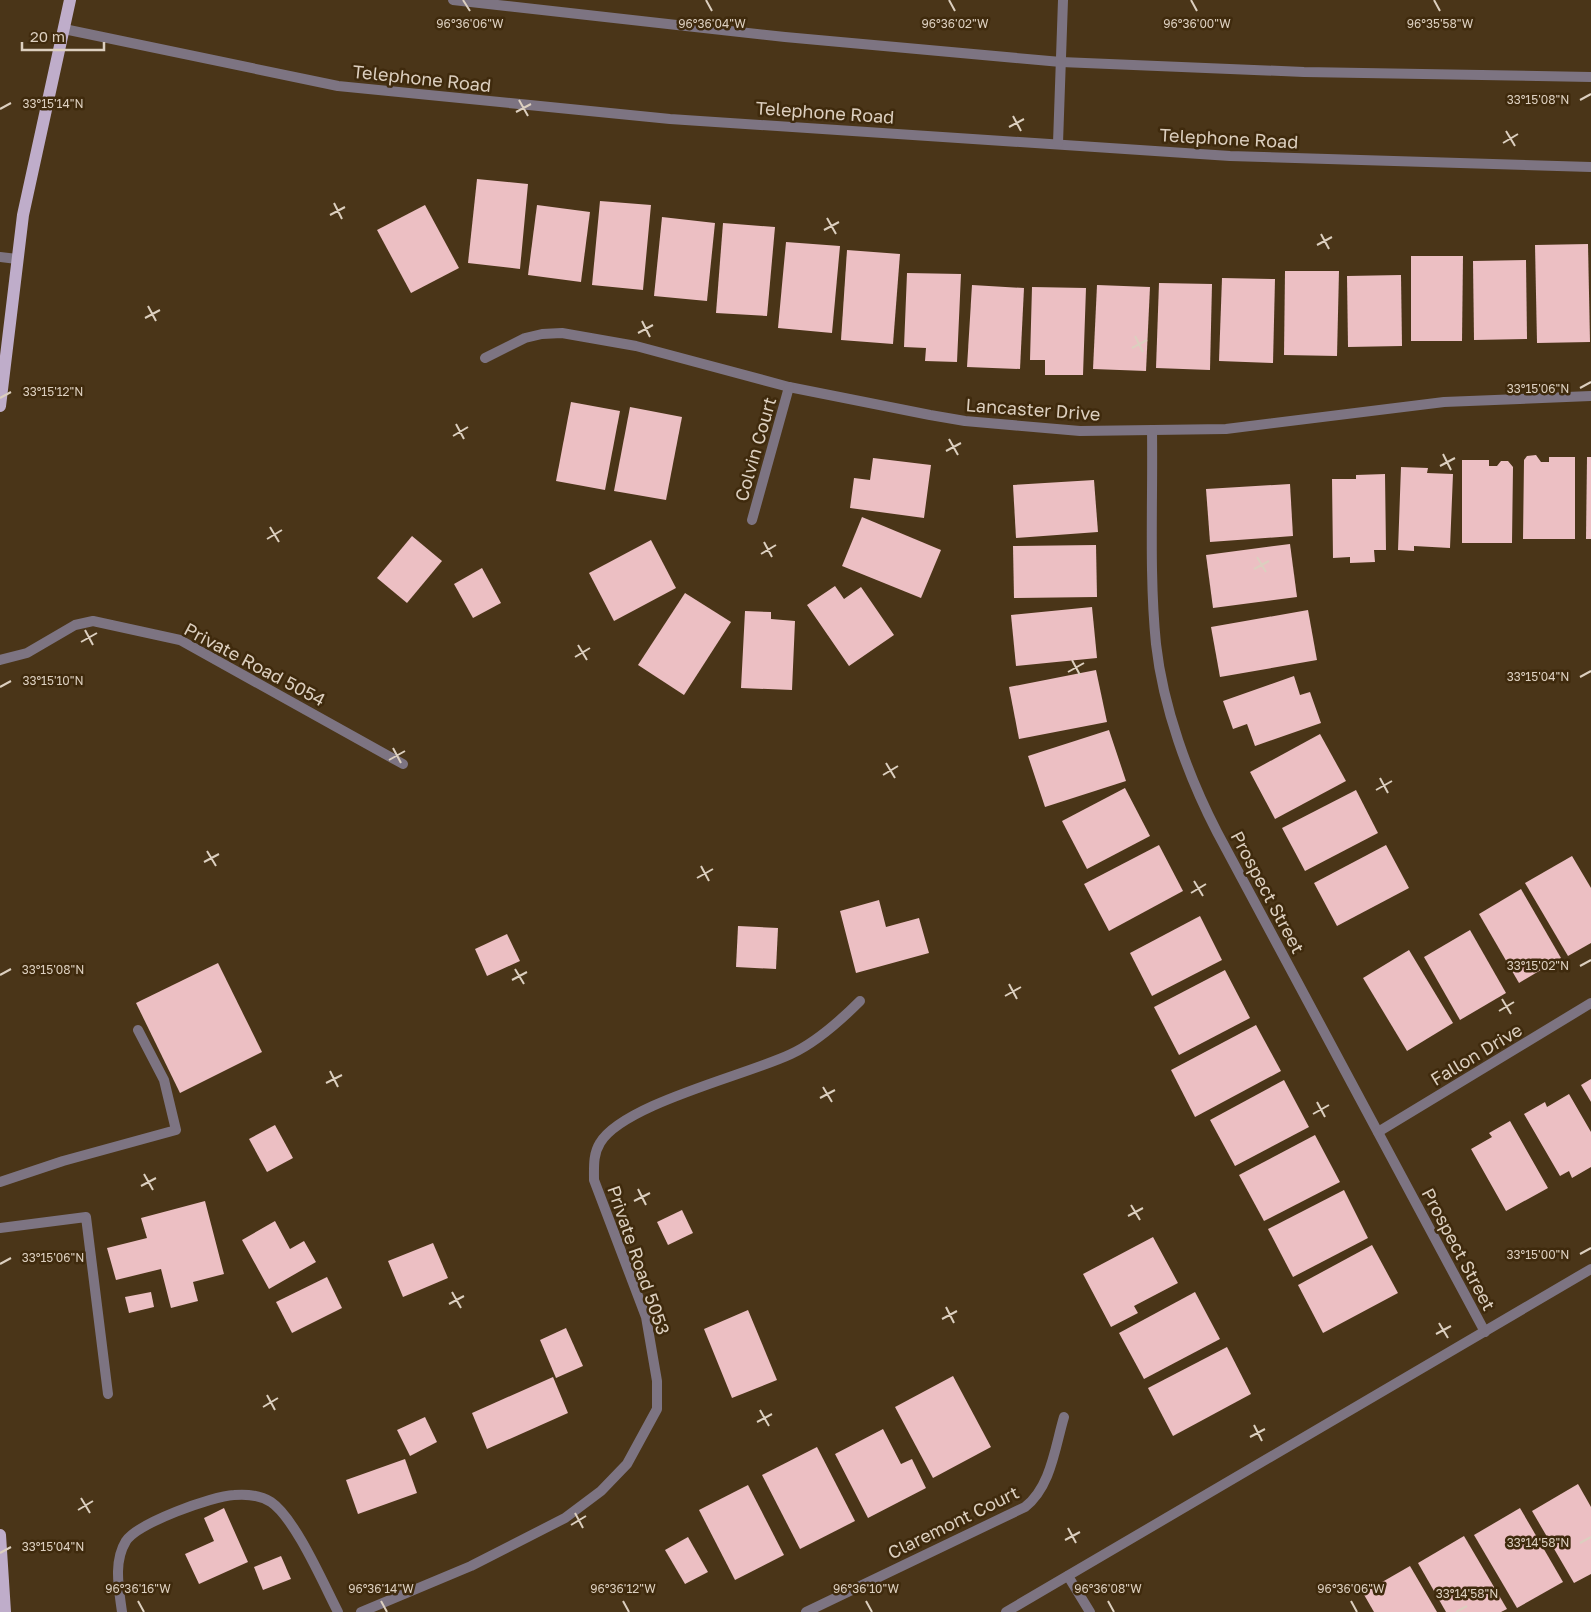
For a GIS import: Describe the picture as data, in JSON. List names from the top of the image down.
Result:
{
  "streets": {
    "street": [
      "Telephone Road",
      "Lancaster Drive",
      "Colvin Court",
      "Private Road 5054",
      "Prospect Street",
      "Fallon Drive",
      "Private Road 5053",
      "Claremont Court"
    ]
  },
  "crossings": [
    ["Lancaster Drive", "Colvin Court"],
    ["Lancaster Drive", "Prospect Street"],
    ["Prospect Street", "Fallon Drive"]
  ],
  "scale_bar": "20 m",
  "coordinates": [
    "96°36'06\"W",
    "96°36'04\"W",
    "96°36'02\"W",
    "96°36'00\"W",
    "96°35'58\"W",
    "33°15'08\"N",
    "33°15'14\"N",
    "33°15'06\"N",
    "33°15'12\"N",
    "33°15'04\"N",
    "33°15'10\"N",
    "33°15'02\"N",
    "33°15'00\"N",
    "33°14'58\"N",
    "96°36'16\"W",
    "96°36'14\"W",
    "96°36'12\"W",
    "96°36'10\"W",
    "96°36'08\"W"
  ]
}
